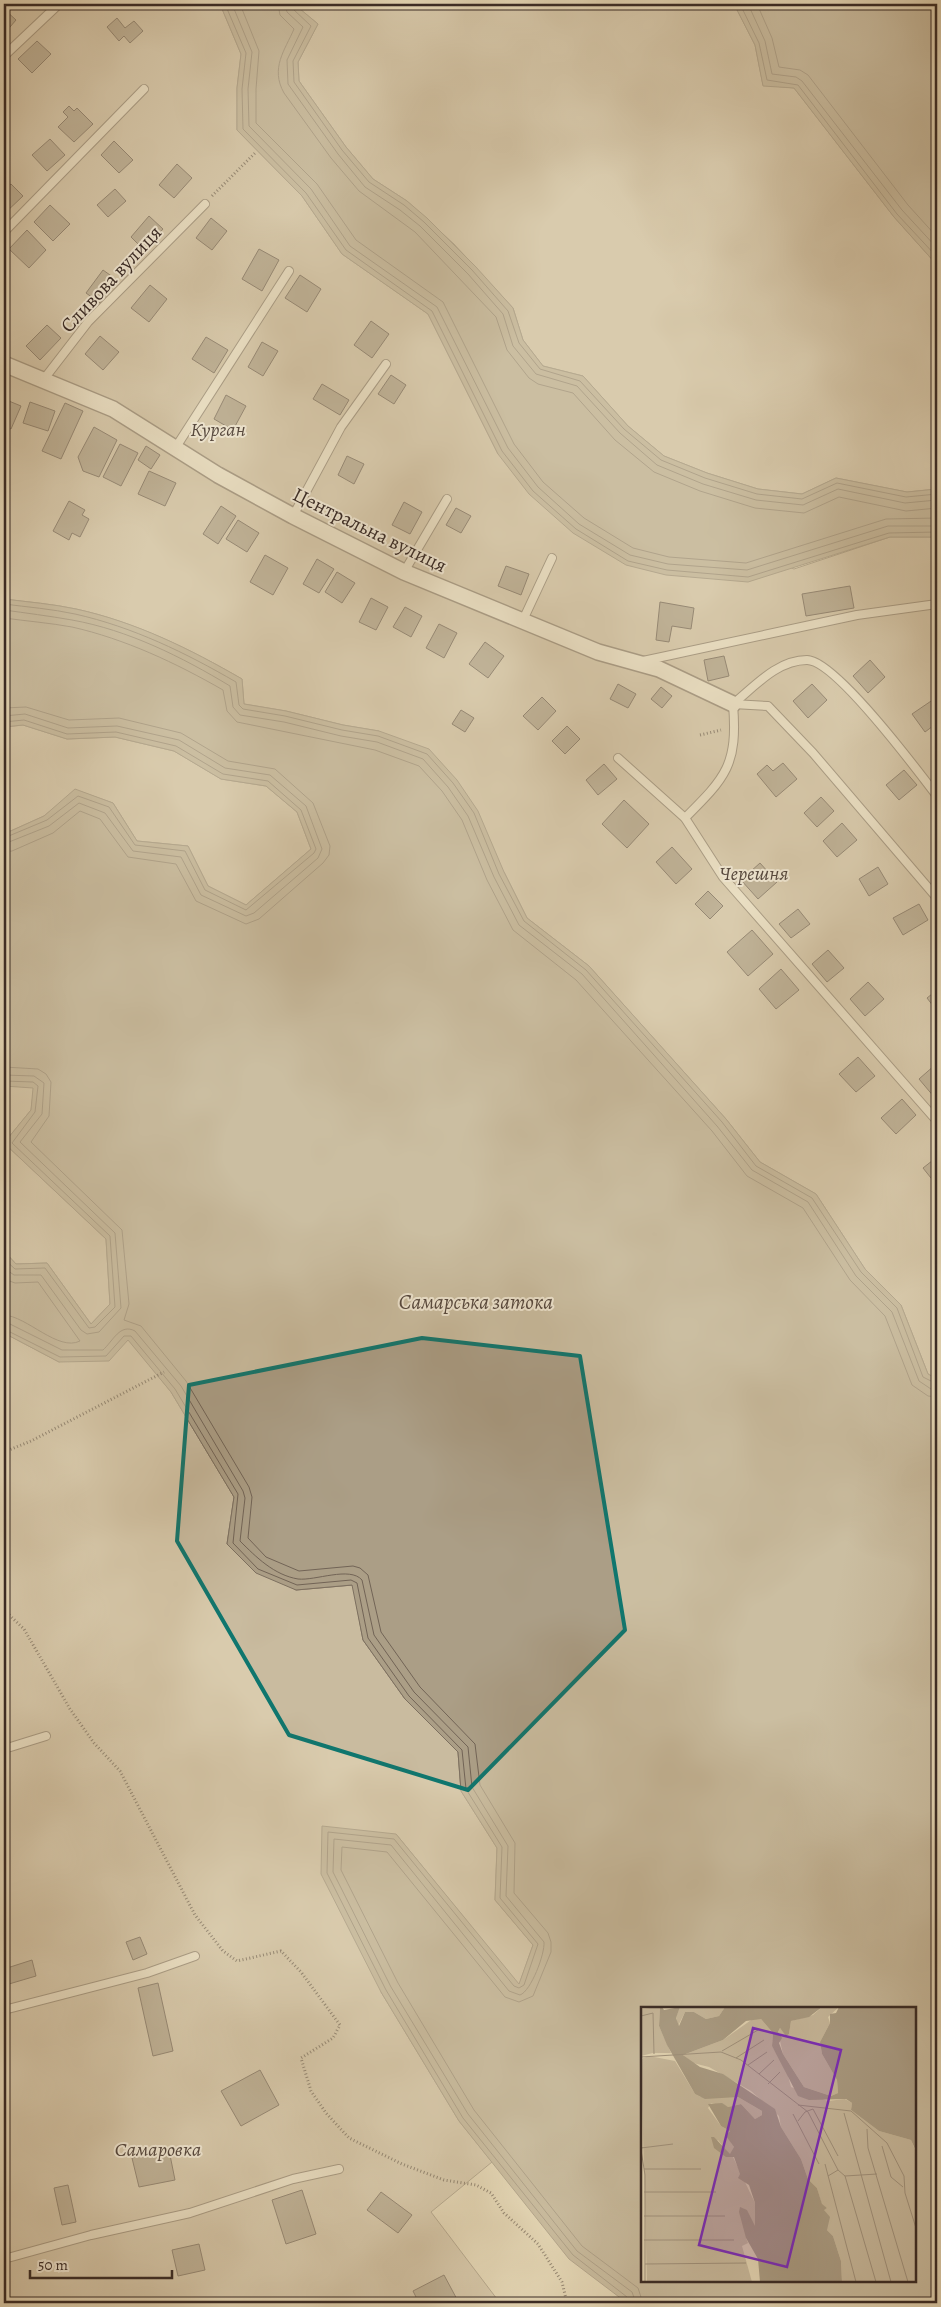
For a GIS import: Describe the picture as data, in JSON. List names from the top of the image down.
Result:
{
  "streets": {
    "street": ["Центральна вулиця"],
    "lane": ["Сливова вулиця"]
  },
  "crossings": [
    ["Сливова вулиця", "Центральна вулиця"]
  ],
  "water": ["Самарська затока"],
  "parks": ["Курган", "Черешня", "Самаровка"],
  "scale_bar": "50 m"
}
